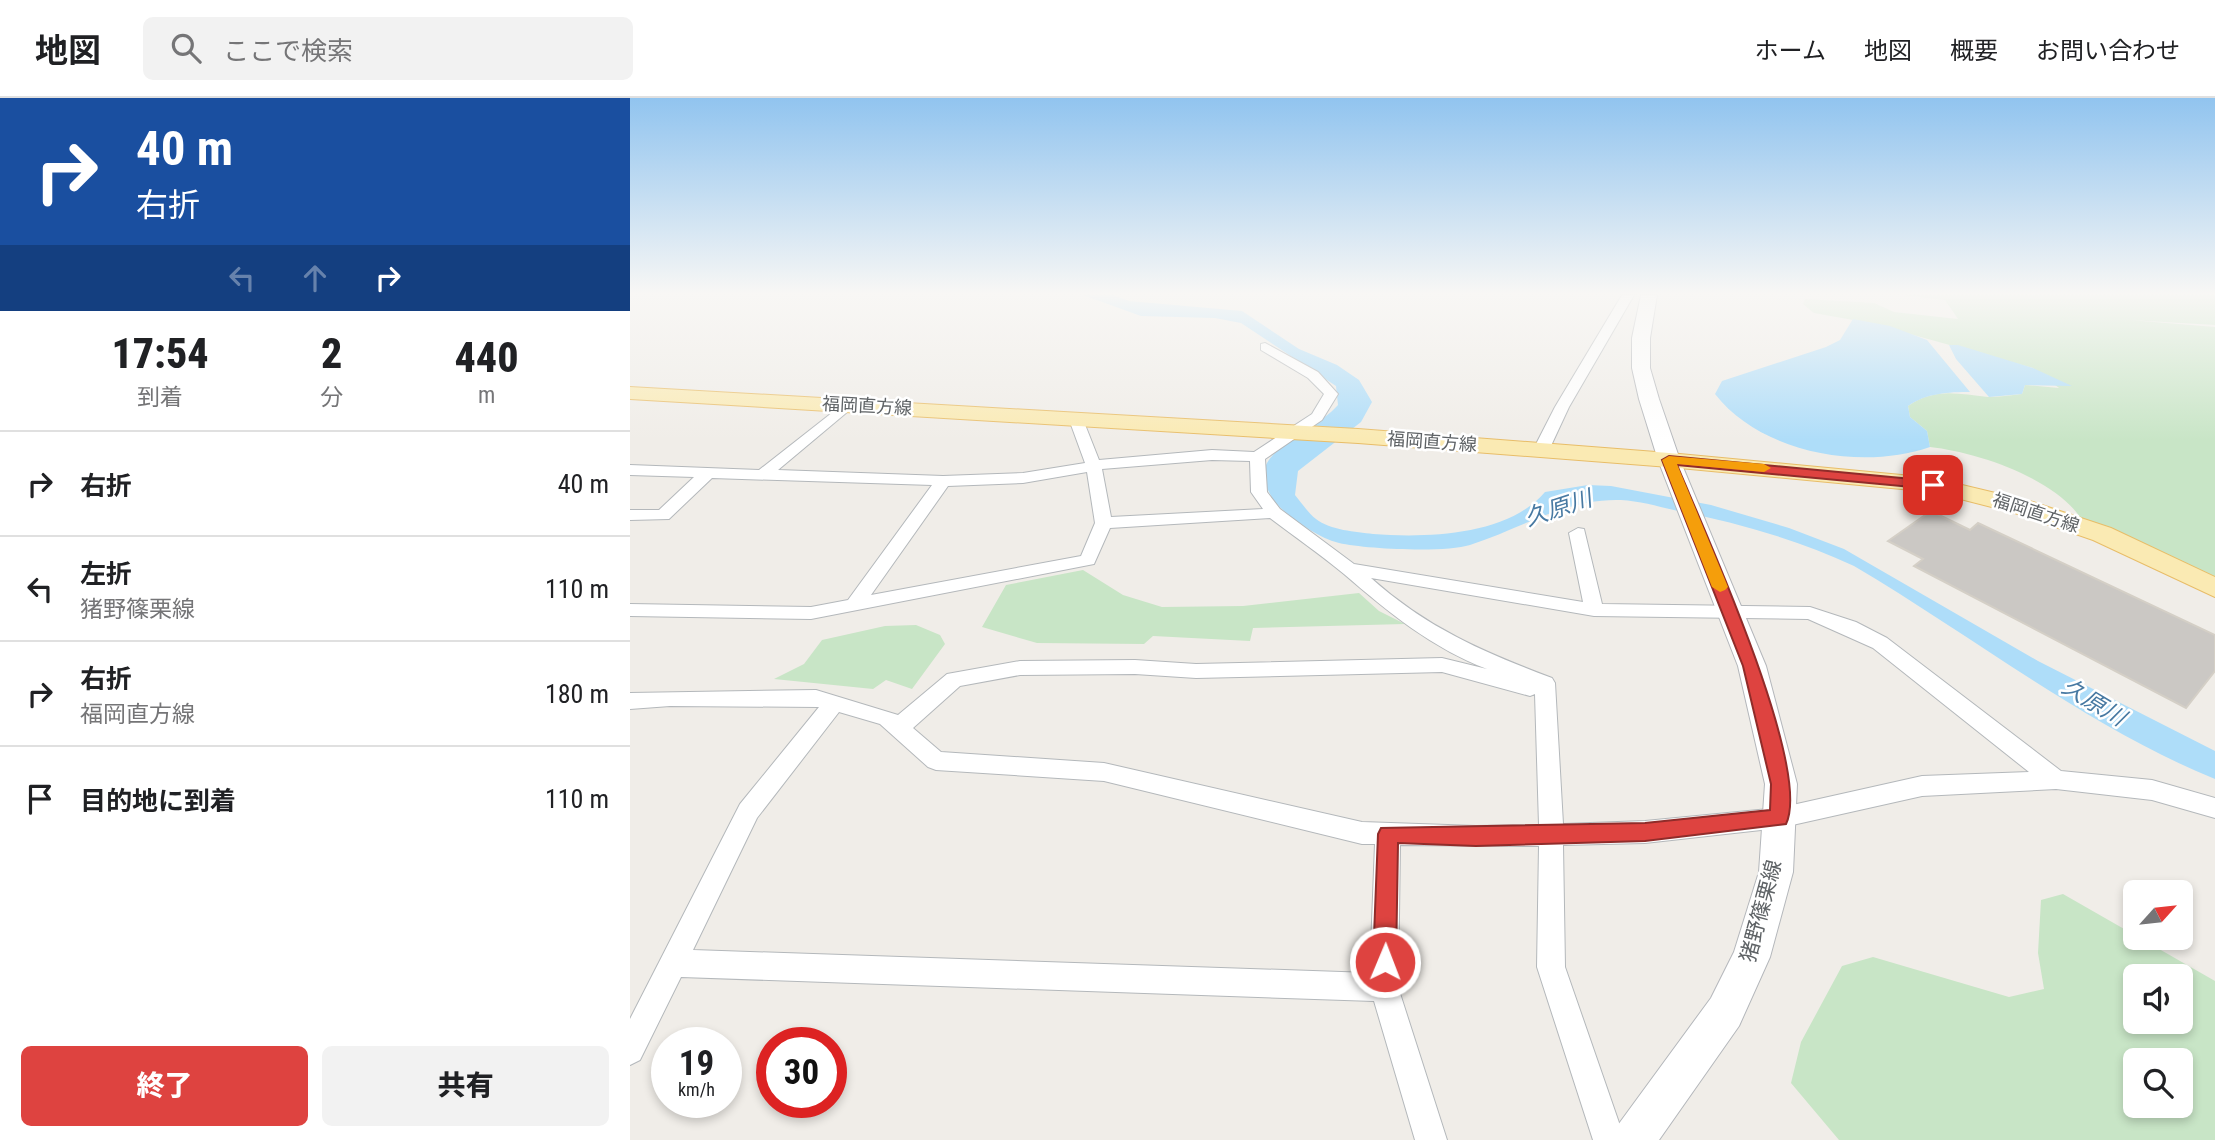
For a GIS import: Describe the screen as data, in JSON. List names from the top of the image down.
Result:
{
  "streets": {
    "main road": ["福岡直方線", "猪野篠栗線"]
  },
  "crossings": [
    ["福岡直方線", "猪野篠栗線"]
  ],
  "water": ["久原川"],
  "north": "top right",
  "page": {
    "header": "地図",
    "search": "ここで検索",
    "nav": [
      "ホーム",
      "地図",
      "概要",
      "お問い合わせ"
    ],
    "turn": ["40 m", "右折"],
    "eta": [
      "17:54",
      "到着",
      "2",
      "分",
      "440",
      "m"
    ],
    "list": [
      {
        "name": "右折",
        "value": "40 m"
      },
      {
        "name": "左折",
        "note": "猪野篠栗線",
        "value": "110 m"
      },
      {
        "name": "右折",
        "note": "福岡直方線",
        "value": "180 m"
      },
      {
        "name": "目的地に到着",
        "value": "110 m"
      }
    ],
    "speed": "19 km/h",
    "limit": "30",
    "buttons": ["終了", "共有"]
  }
}
